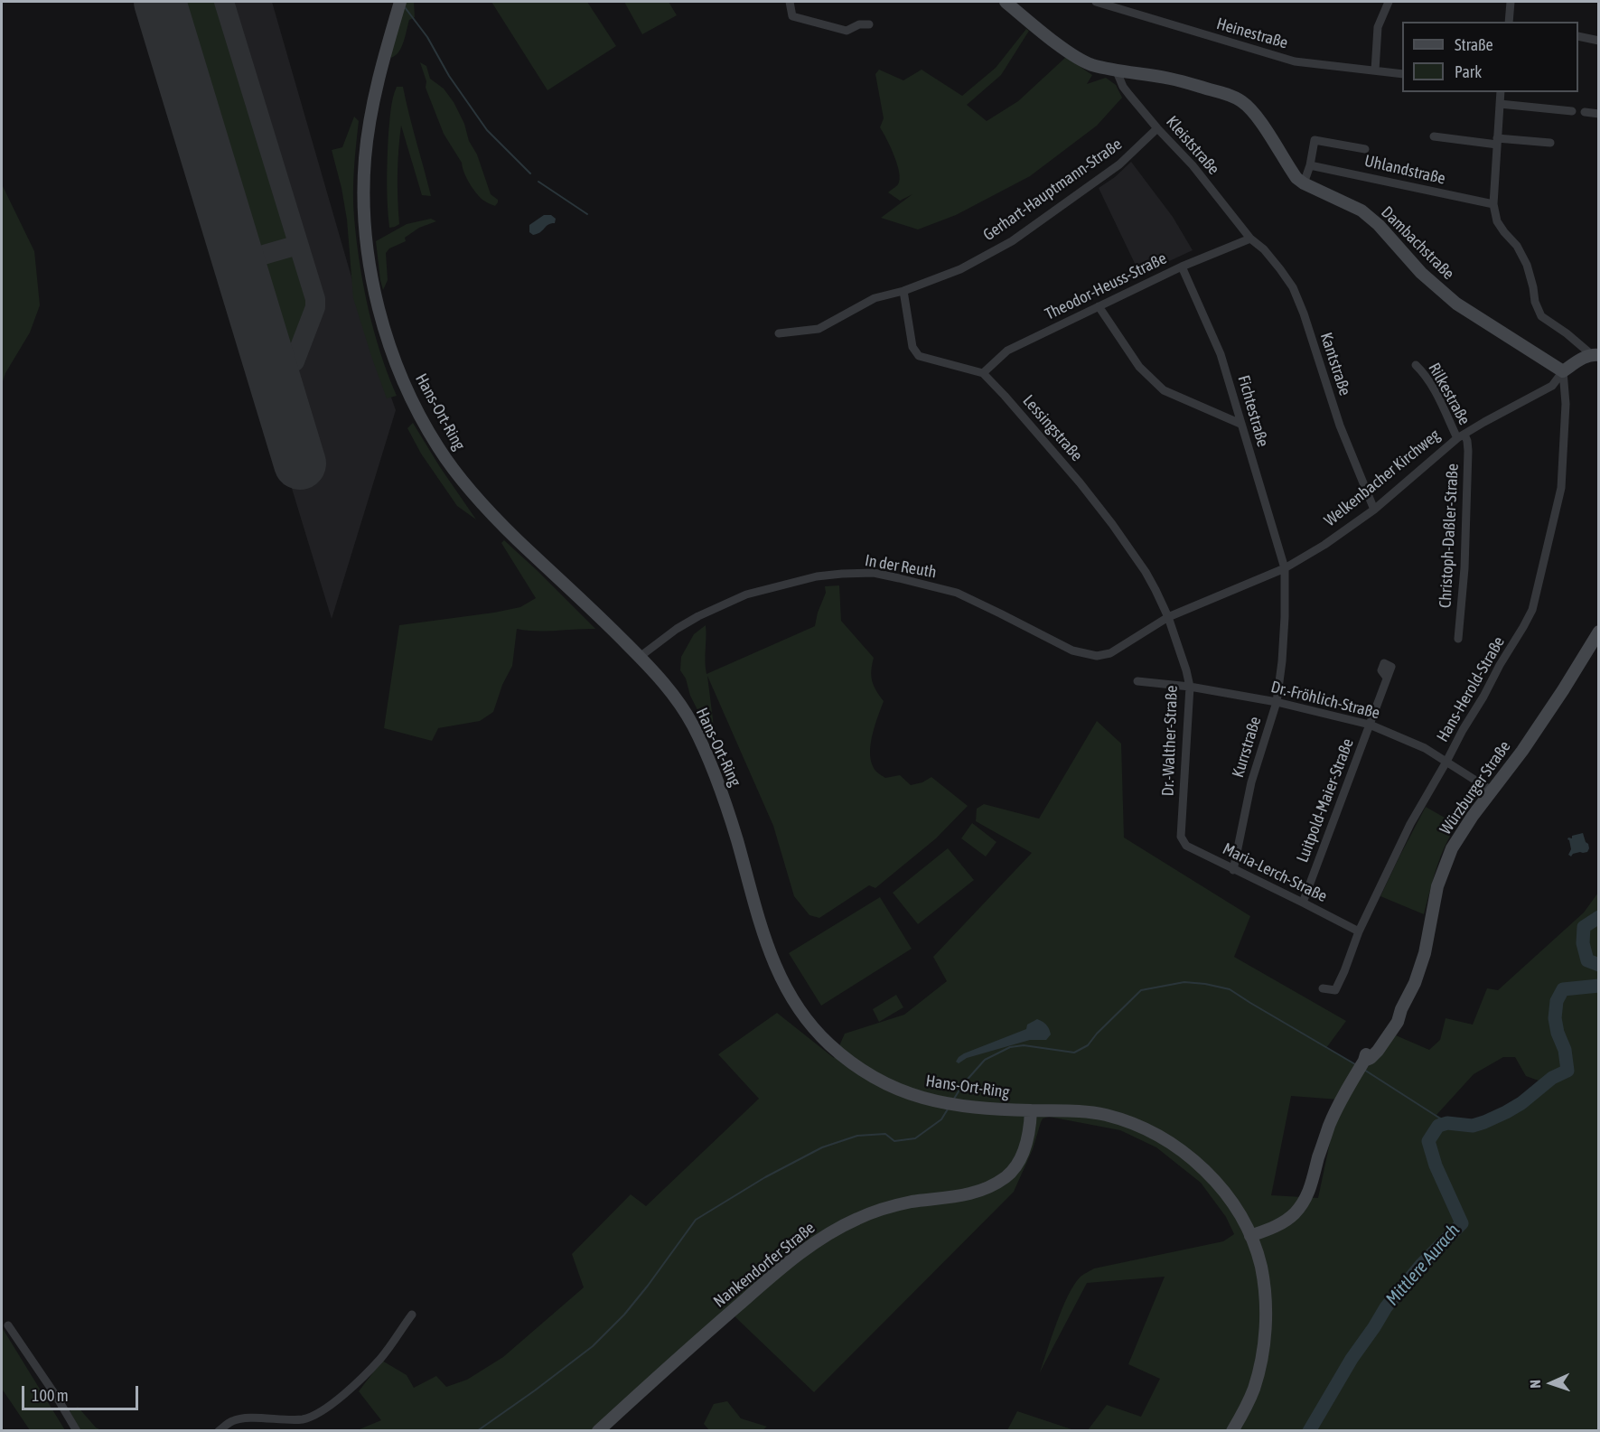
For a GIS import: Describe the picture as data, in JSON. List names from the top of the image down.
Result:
{
  "streets": {
    "main road": [
      "Dambachstraße",
      "Hans-Ort-Ring",
      "Welkenbacher Kirchweg",
      "Würzburger Straße",
      "Nankendorfer Straße"
    ],
    "street": [
      "Heinestraße",
      "Kleiststraße",
      "Uhlandstraße",
      "Gerhart-Hauptmann-Straße",
      "Theodor-Heuss-Straße",
      "Kantstraße",
      "Rilkestraße",
      "Fichtestraße",
      "Lessingstraße",
      "Christoph-Daßler-Straße",
      "In der Reuth",
      "Hans-Herold-Straße",
      "Dr.-Fröhlich-Straße",
      "Dr.-Walther-Straße",
      "Kurrstraße",
      "Luitpold-Maier-Straße",
      "Maria-Lerch-Straße"
    ]
  },
  "crossings": [
    ["Kleiststraße", "Gerhart-Hauptmann-Straße"],
    ["Kleiststraße", "Dambachstraße"],
    ["Kleiststraße", "Theodor-Heuss-Straße"],
    ["Kleiststraße", "Kantstraße"],
    ["Uhlandstraße", "Dambachstraße"],
    ["Dambachstraße", "Welkenbacher Kirchweg"],
    ["Dambachstraße", "Hans-Herold-Straße"],
    ["Theodor-Heuss-Straße", "Kantstraße"],
    ["Theodor-Heuss-Straße", "Fichtestraße"],
    ["Theodor-Heuss-Straße", "Lessingstraße"],
    ["Kantstraße", "Welkenbacher Kirchweg"],
    ["Rilkestraße", "Welkenbacher Kirchweg"],
    ["Rilkestraße", "Christoph-Daßler-Straße"],
    ["Fichtestraße", "Welkenbacher Kirchweg"],
    ["Fichtestraße", "Kurrstraße"],
    ["Hans-Ort-Ring", "In der Reuth"],
    ["Hans-Ort-Ring", "Würzburger Straße"],
    ["Hans-Ort-Ring", "Nankendorfer Straße"],
    ["Lessingstraße", "Welkenbacher Kirchweg"],
    ["Lessingstraße", "Dr.-Walther-Straße"],
    ["Welkenbacher Kirchweg", "Christoph-Daßler-Straße"],
    ["Welkenbacher Kirchweg", "In der Reuth"],
    ["Welkenbacher Kirchweg", "Hans-Herold-Straße"],
    ["Welkenbacher Kirchweg", "Dr.-Walther-Straße"],
    ["Welkenbacher Kirchweg", "Kurrstraße"],
    ["Hans-Herold-Straße", "Dr.-Fröhlich-Straße"],
    ["Hans-Herold-Straße", "Maria-Lerch-Straße"],
    ["Dr.-Fröhlich-Straße", "Dr.-Walther-Straße"],
    ["Dr.-Fröhlich-Straße", "Kurrstraße"],
    ["Dr.-Fröhlich-Straße", "Würzburger Straße"],
    ["Dr.-Fröhlich-Straße", "Luitpold-Maier-Straße"],
    ["Dr.-Walther-Straße", "Maria-Lerch-Straße"],
    ["Kurrstraße", "Maria-Lerch-Straße"],
    ["Luitpold-Maier-Straße", "Maria-Lerch-Straße"]
  ],
  "water": ["Mittlere Aurach"],
  "legend": ["Straße", "Park"],
  "scale_bar": "100 m",
  "north": "left"
}
